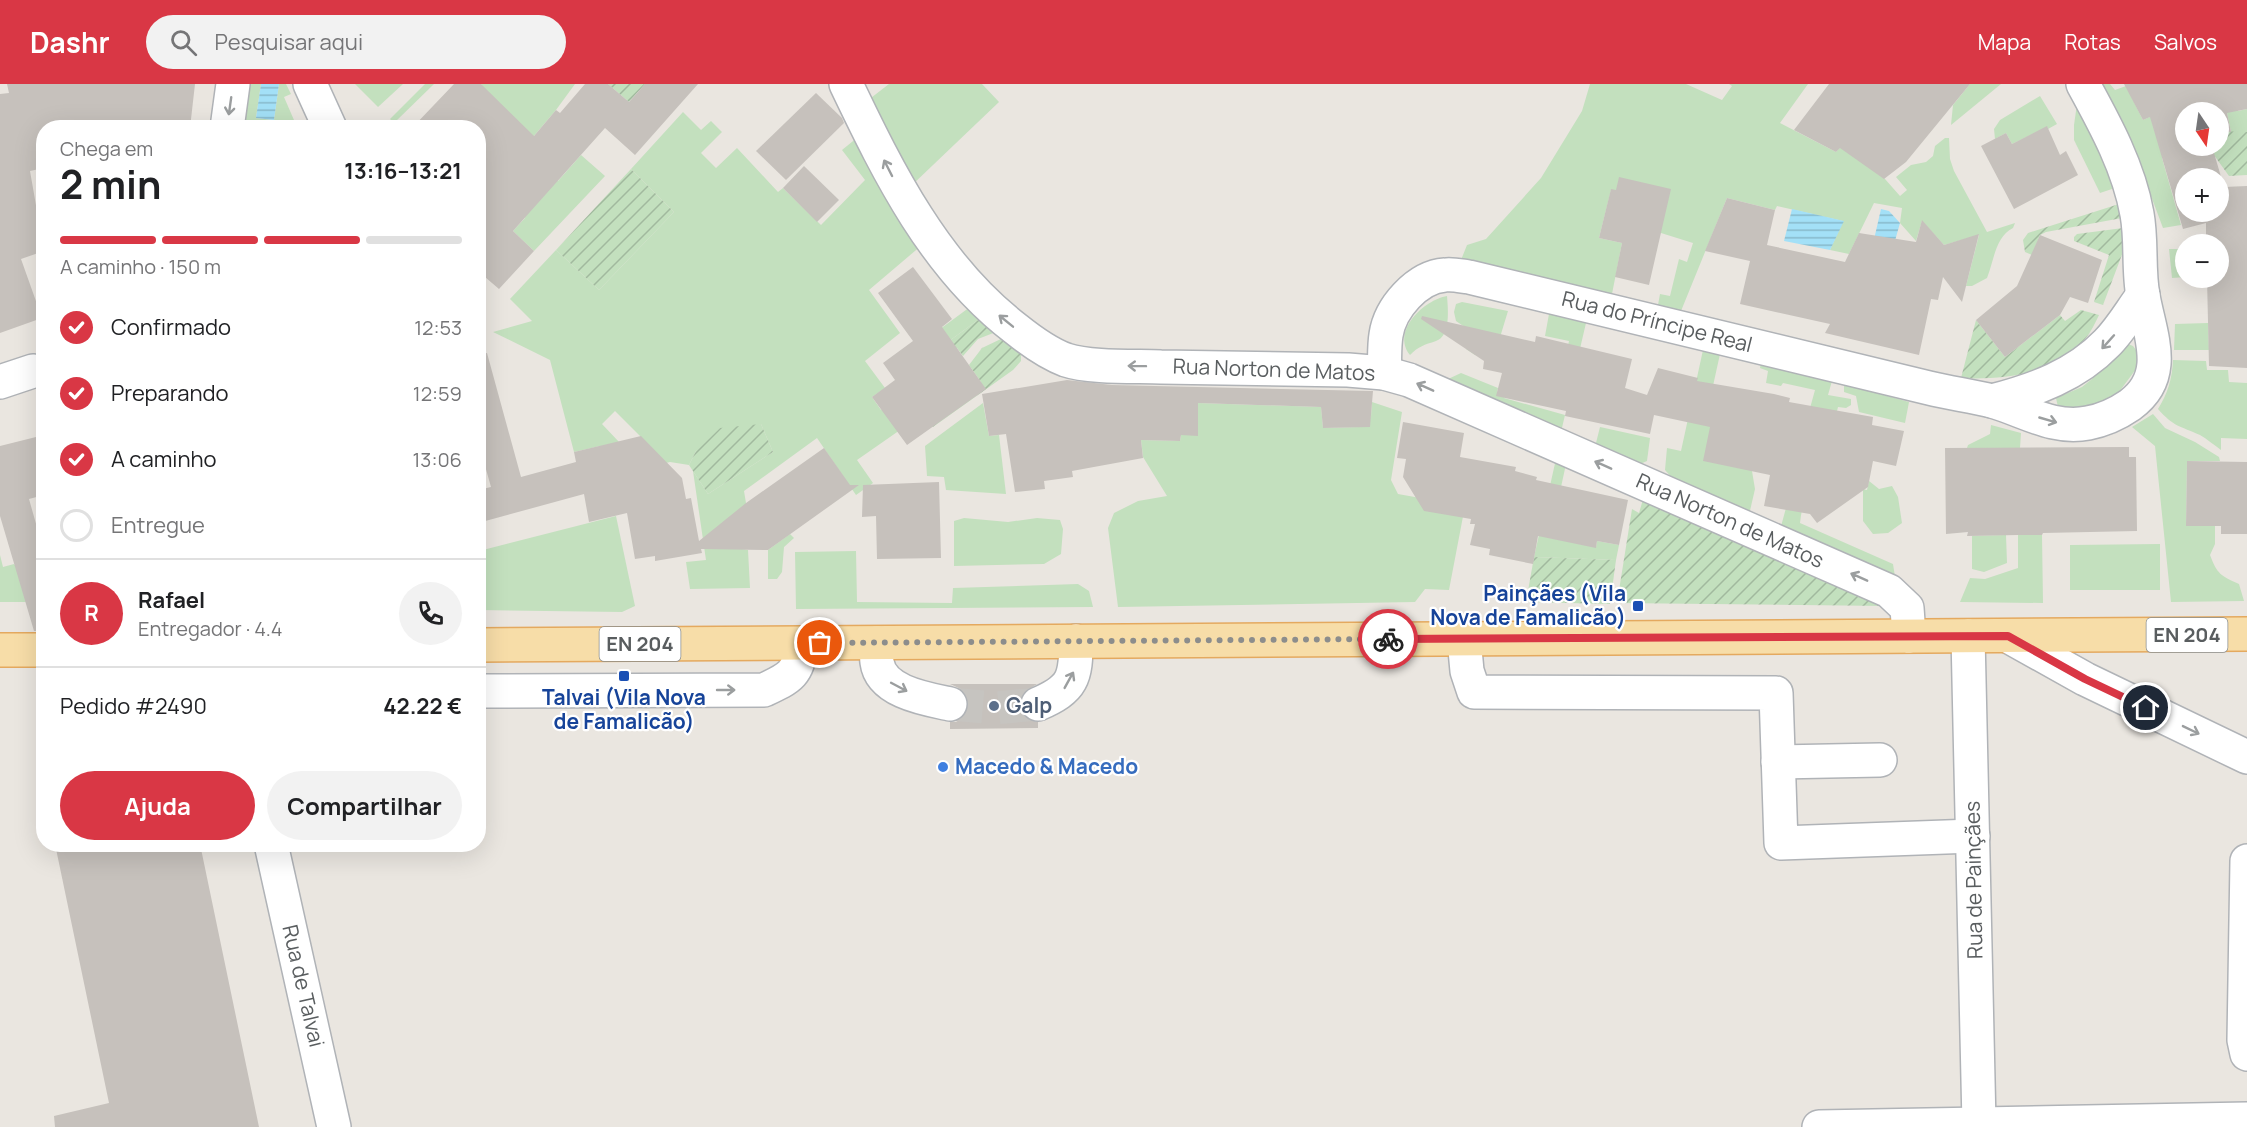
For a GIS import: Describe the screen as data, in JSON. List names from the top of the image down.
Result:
{
  "streets": {
    "main road": ["EN 204"],
    "street": [
      "Rua do Príncipe Real",
      "Rua Norton de Matos",
      "Rua de Painçães",
      "Rua de Talvai"
    ]
  },
  "crossings": [
    ["Rua do Príncipe Real", "Rua Norton de Matos"],
    ["Rua Norton de Matos", "EN 204"],
    ["EN 204", "Rua de Painçães"]
  ],
  "one_way": ["Rua Norton de Matos"],
  "places": {
    "transit": ["Painçães (Vila Nova de Famalicão)", "Talvai (Vila Nova de Famalicão)"],
    "other": ["Galp", "Macedo & Macedo"]
  },
  "north": "bottom",
  "page": {
    "header": "Dashr",
    "search": "Pesquisar aqui",
    "nav": ["Mapa", "Rotas", "Salvos"],
    "map_buttons": ["+", "−"],
    "heading": ["2 min", "Chega em", "13:16–13:21"],
    "panel": [
      "Rafael",
      "Entregador · 4.4",
      "Pedido #2490",
      "42.22 €"
    ],
    "bar": "A caminho · 150 m",
    "list": [
      ["Confirmado", "12:53"],
      ["Preparando", "12:59"],
      ["A caminho", "13:06"],
      "Entregue"
    ],
    "round": "R",
    "buttons": ["Ajuda", "Compartilhar"]
  }
}
